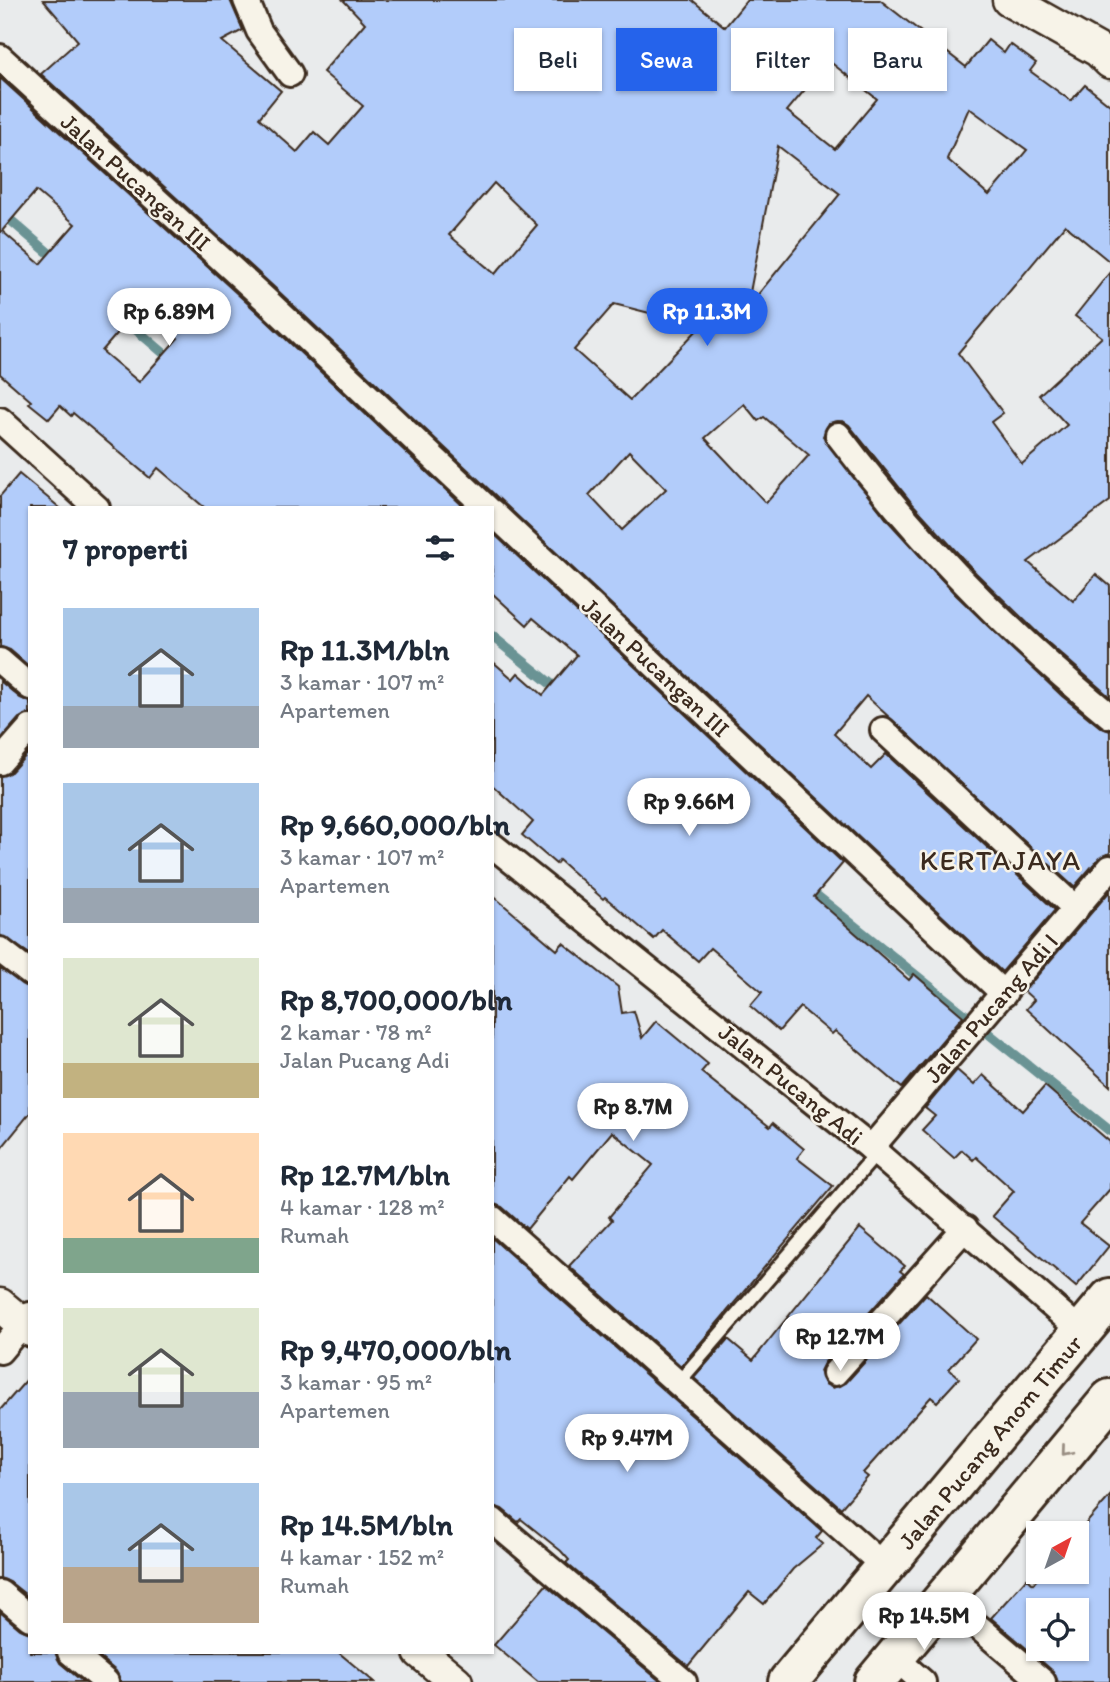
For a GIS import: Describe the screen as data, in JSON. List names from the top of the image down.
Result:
{
  "streets": {
    "main road": ["Jalan Pucang Anom Timur"],
    "street": ["Jalan Pucangan III", "Jalan Pucang Adi I", "Jalan Pucang Adi"]
  },
  "crossings": [
    ["Jalan Pucangan III", "Jalan Pucang Adi I"],
    ["Jalan Pucang Adi I", "Jalan Pucang Adi"],
    ["Jalan Pucang Adi", "Jalan Pucang Anom Timur"]
  ],
  "districts": ["KERTAJAYA"],
  "north": "top right",
  "page": {
    "chip": [
      "Beli",
      "Sewa",
      "Filter",
      "Baru"
    ],
    "price": [
      "Rp 6.89M",
      "Rp 11.3M",
      "Rp 9.66M",
      "Rp 8.7M",
      "Rp 12.7M",
      "Rp 9.47M",
      "Rp 14.5M"
    ],
    "heading": "7 properti",
    "list": [
      {
        "name": "Rp 11.3M/bln",
        "note": "3 kamar · 107 m² · Apartemen"
      },
      {
        "name": "Rp 9,660,000/bln",
        "note": "3 kamar · 107 m² · Apartemen"
      },
      {
        "name": "Rp 8,700,000/bln",
        "note": "2 kamar · 78 m² · Jalan Pucang Adi"
      },
      {
        "name": "Rp 12.7M/bln",
        "note": "4 kamar · 128 m² · Rumah"
      },
      {
        "name": "Rp 9,470,000/bln",
        "note": "3 kamar · 95 m² · Apartemen"
      },
      {
        "name": "Rp 14.5M/bln",
        "note": "4 kamar · 152 m² · Rumah"
      }
    ]
  }
}
